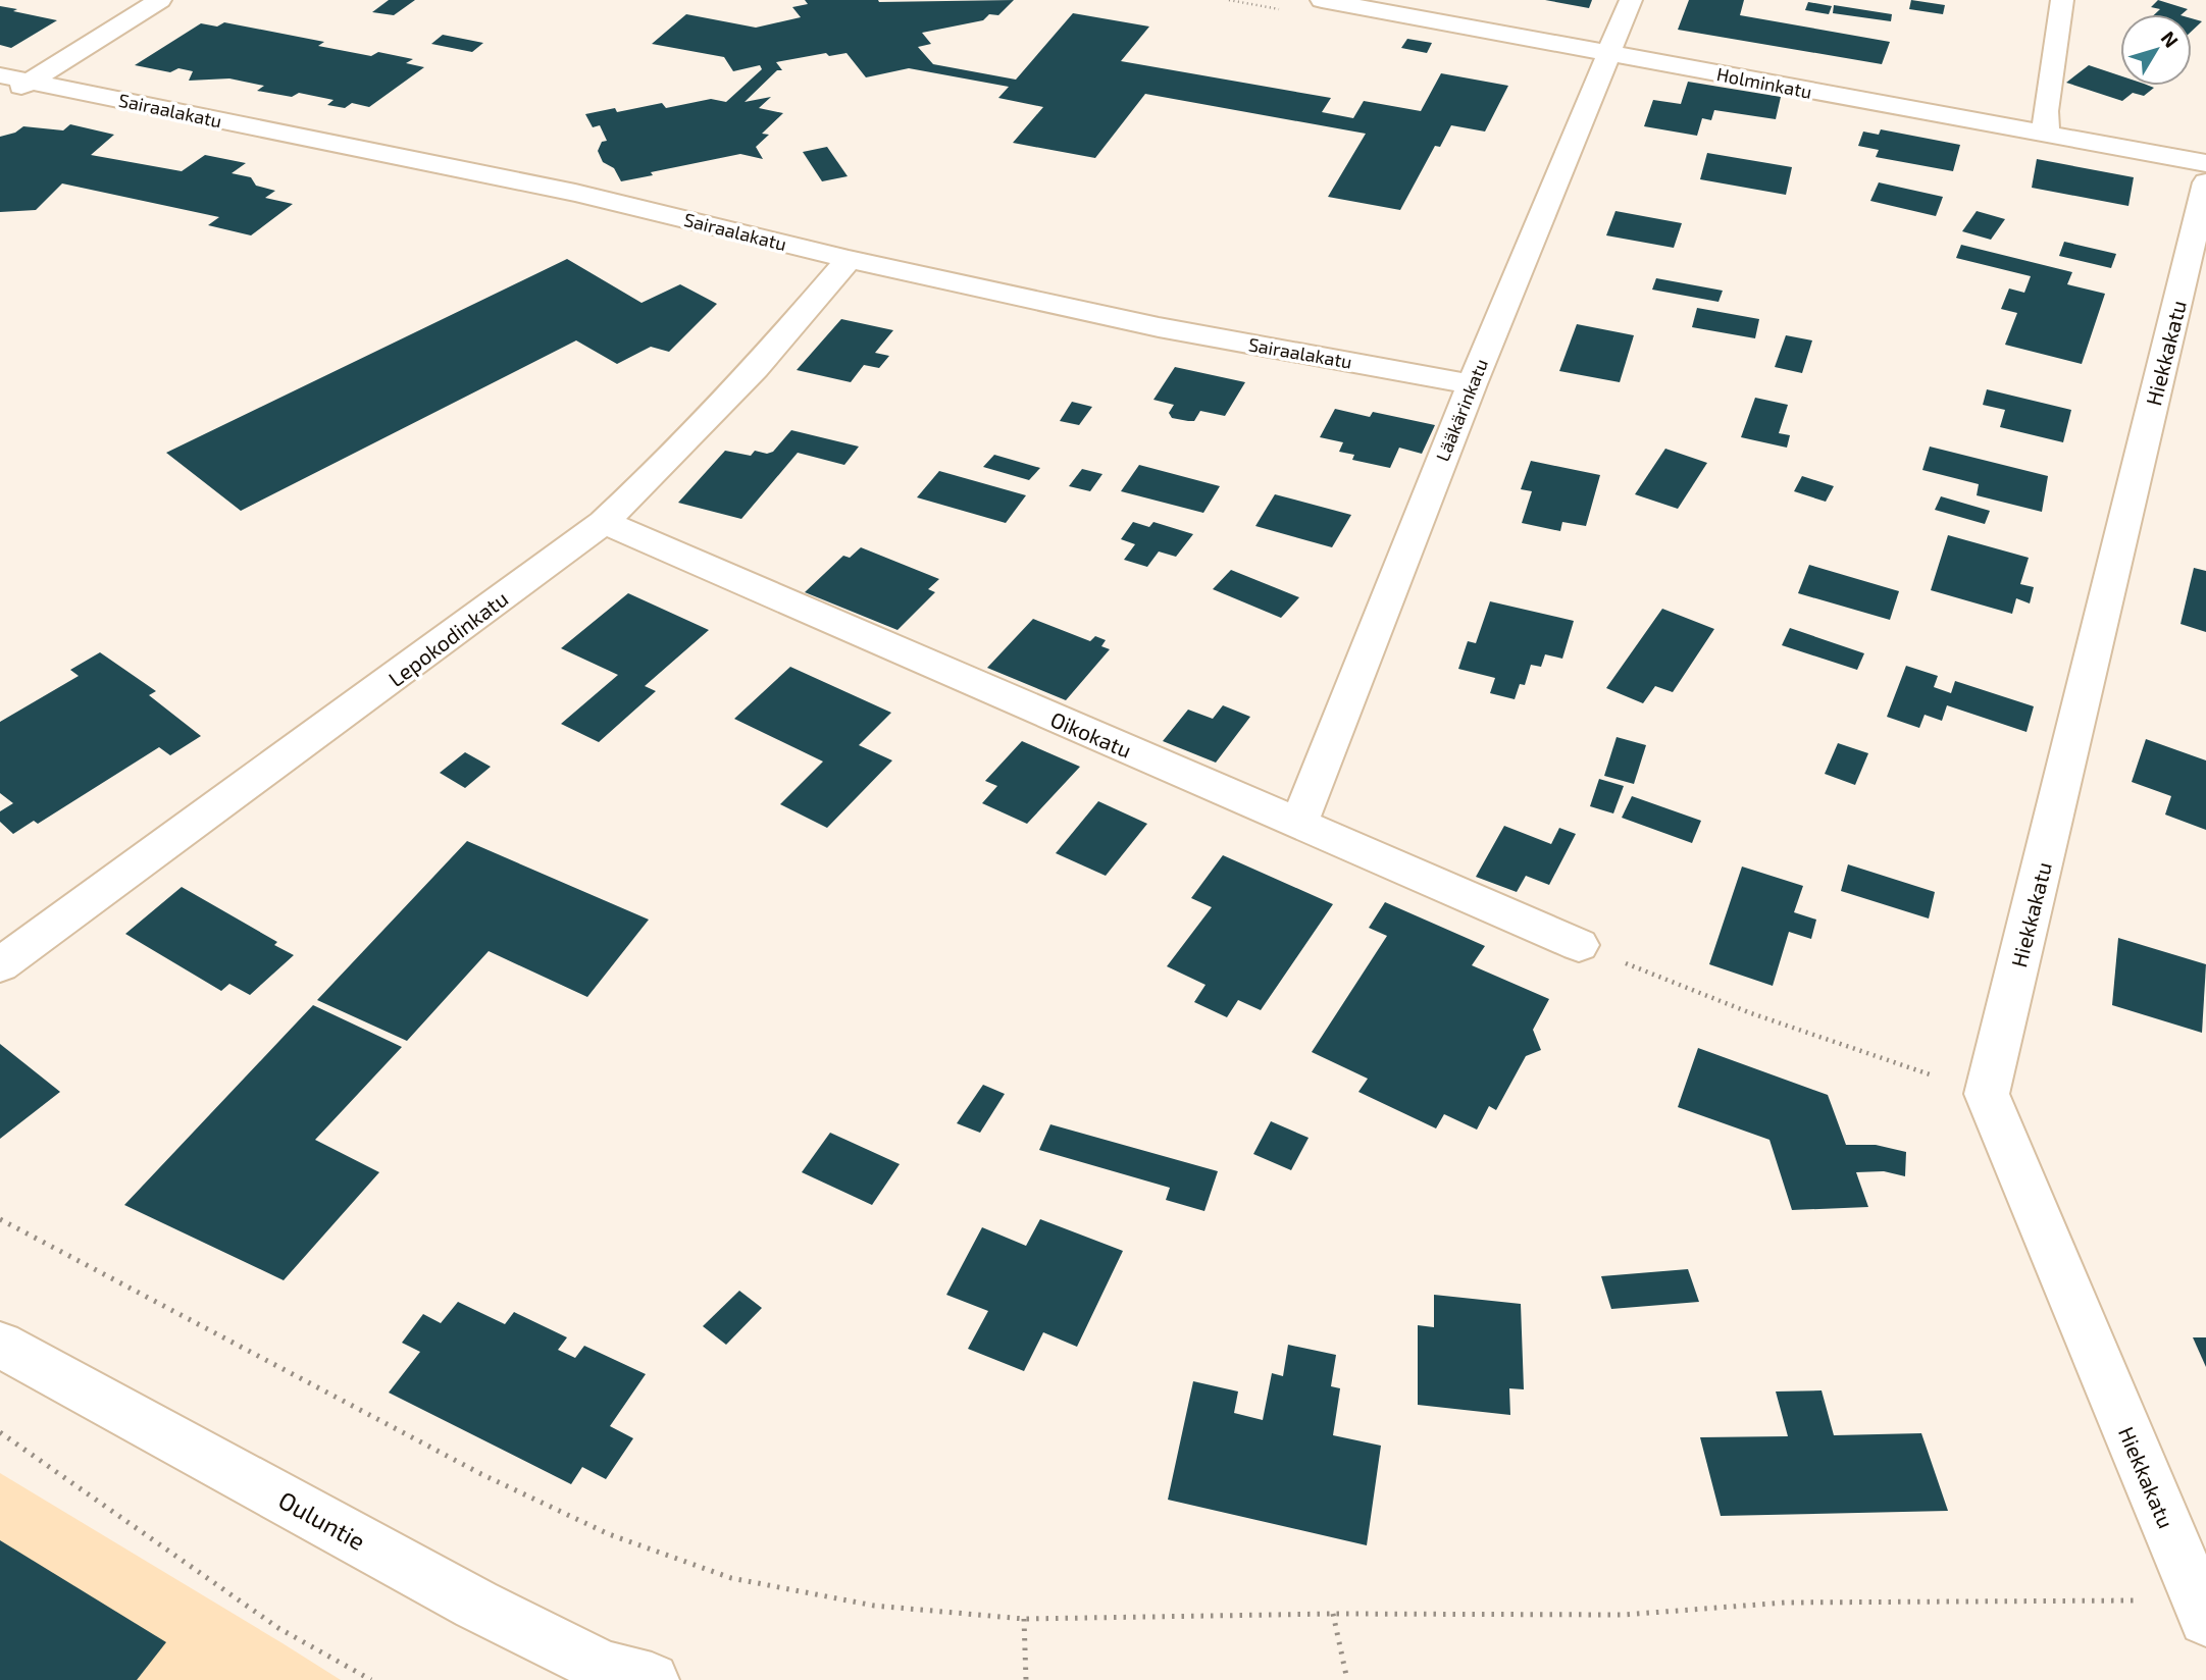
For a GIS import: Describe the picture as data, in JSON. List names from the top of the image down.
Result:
{
  "streets": {
    "street": [
      "Holminkatu",
      "Sairaalakatu",
      "Hiekkakatu",
      "Lääkärinkatu",
      "Lepokodinkatu",
      "Oikokatu",
      "Ouluntie"
    ]
  },
  "crossings": [
    ["Holminkatu", "Lääkärinkatu"],
    ["Sairaalakatu", "Lääkärinkatu"],
    ["Sairaalakatu", "Lepokodinkatu"],
    ["Lääkärinkatu", "Oikokatu"],
    ["Lepokodinkatu", "Oikokatu"]
  ],
  "north": "top right"
}
